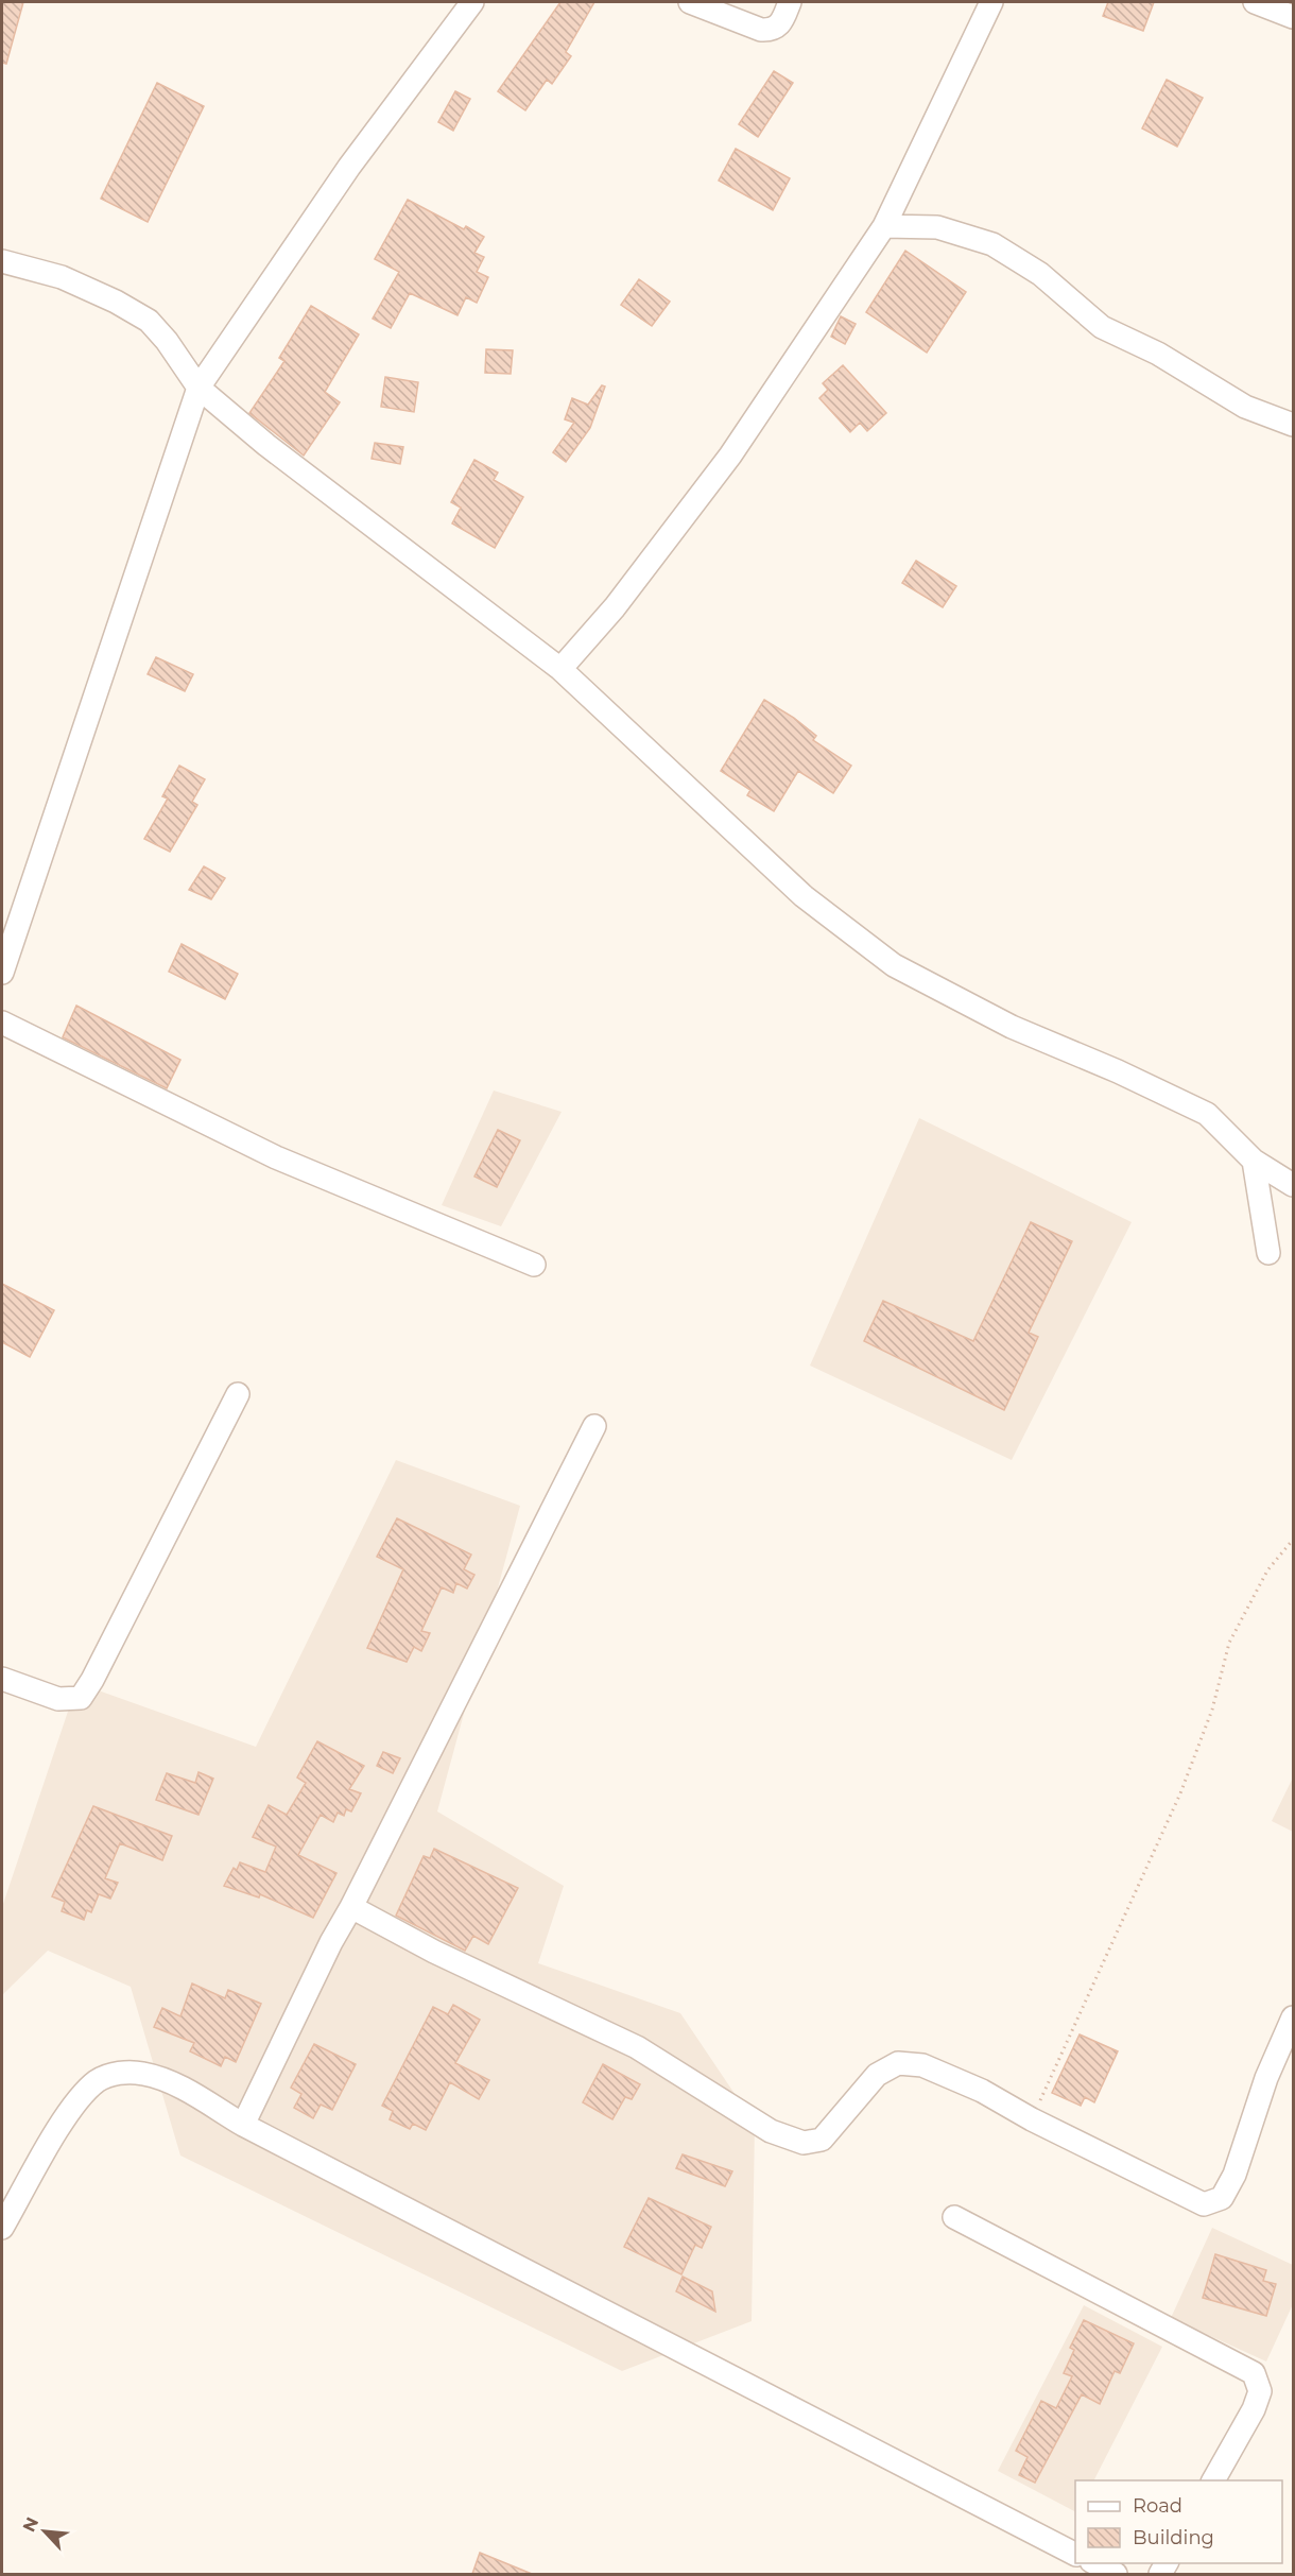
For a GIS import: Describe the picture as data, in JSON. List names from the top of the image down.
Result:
{
  "legend": ["Road", "Building"],
  "north": "top left"
}
